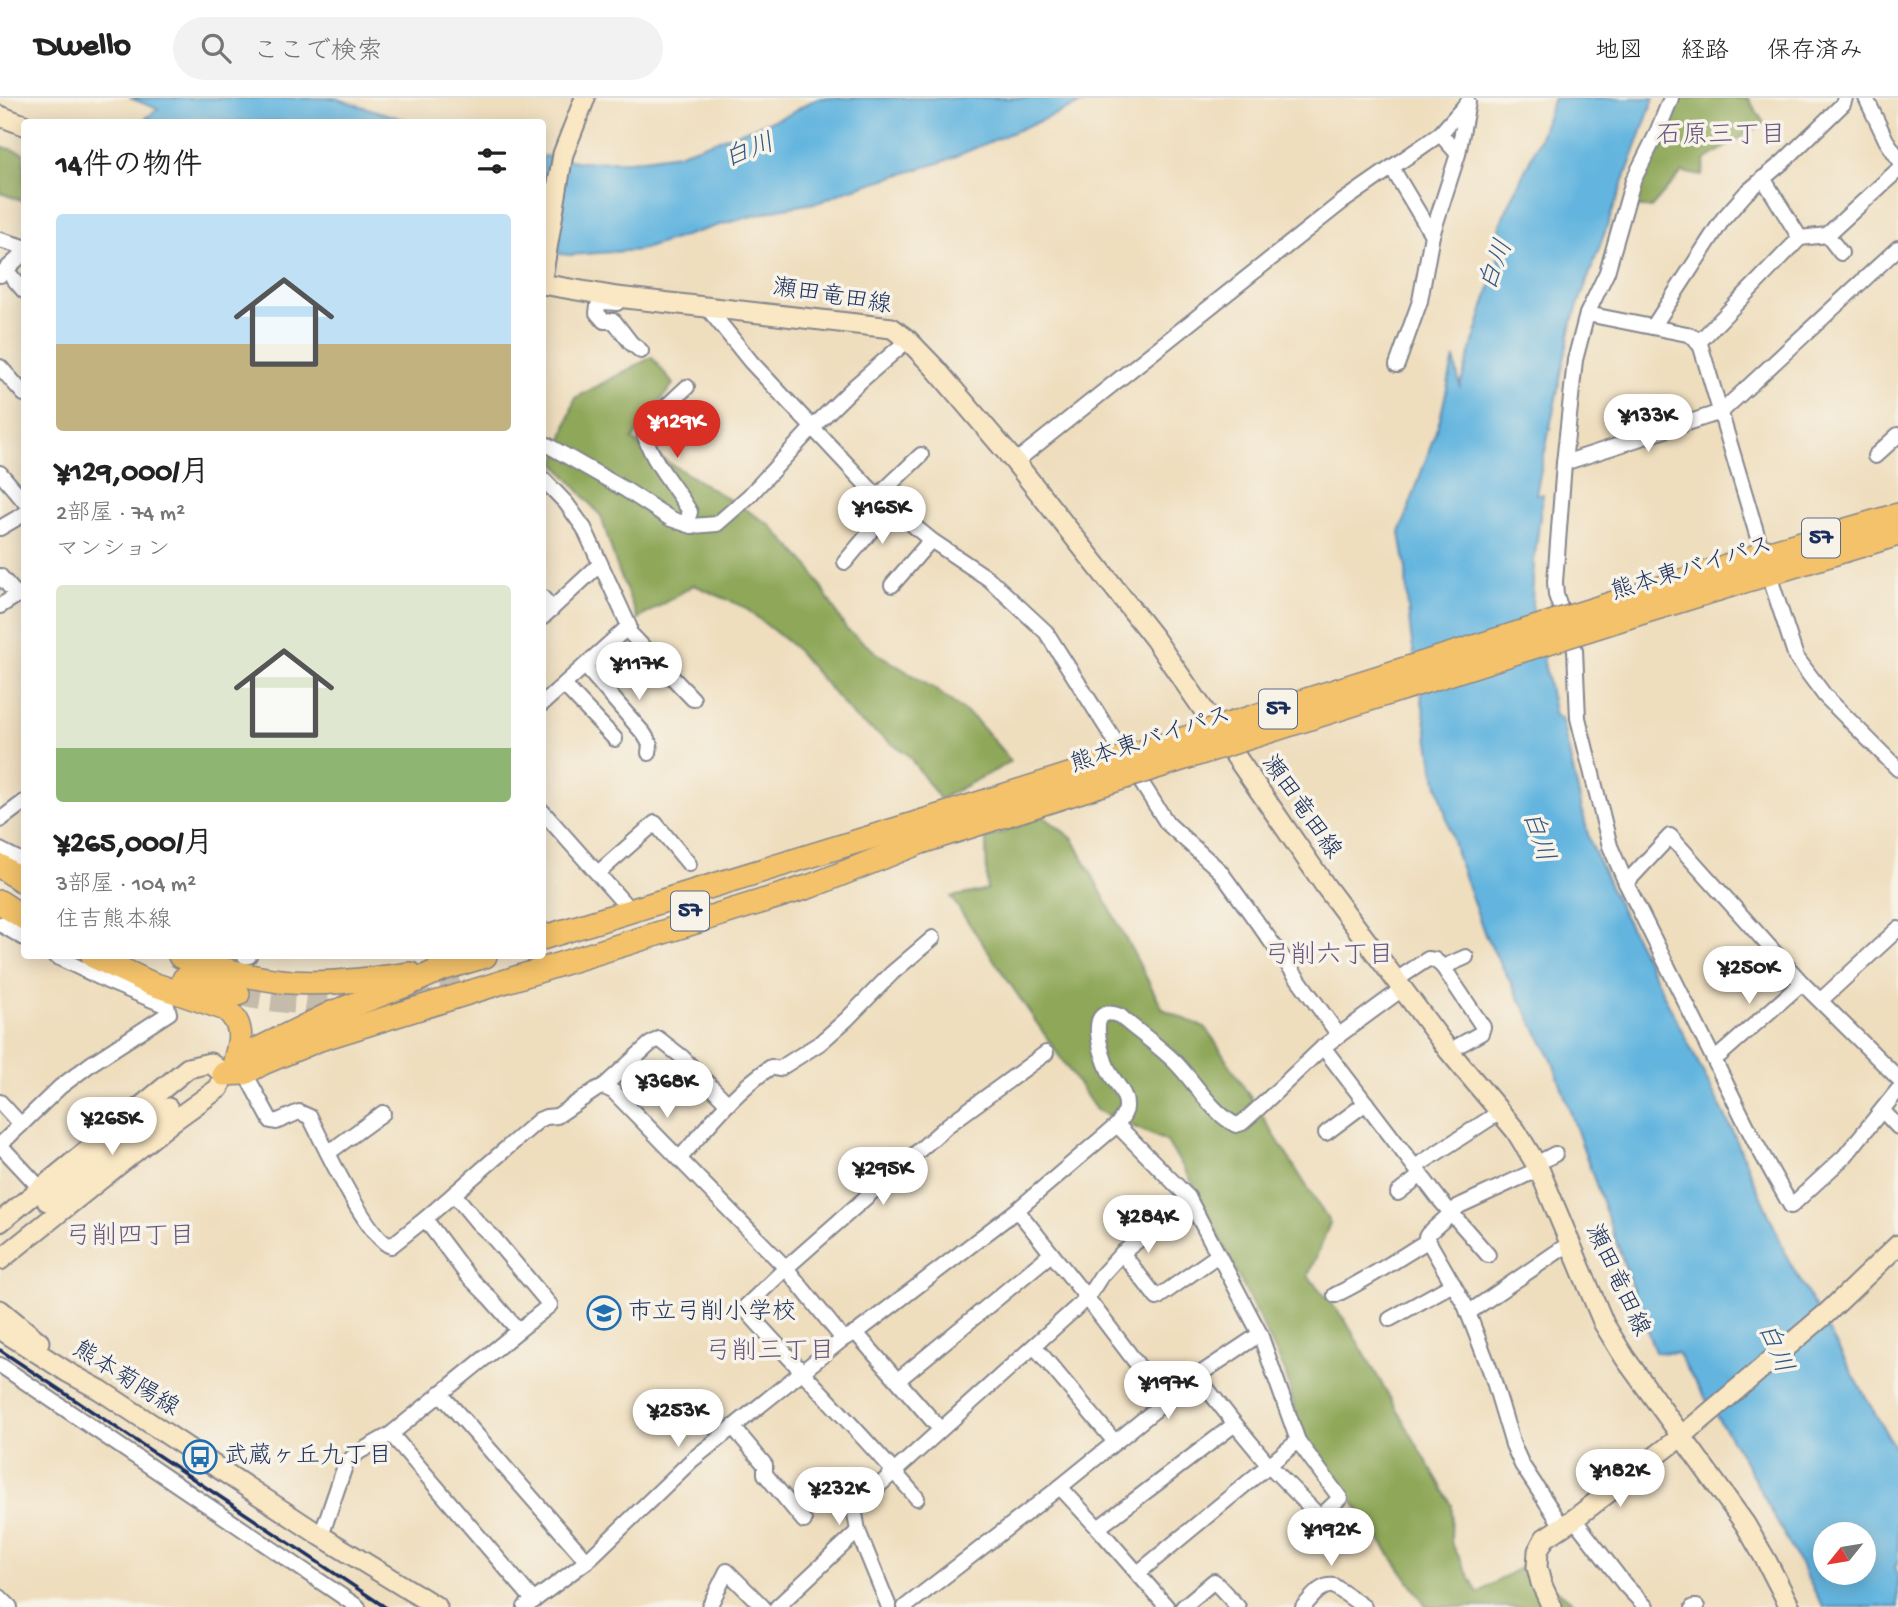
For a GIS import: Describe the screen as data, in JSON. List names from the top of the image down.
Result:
{
  "streets": {
    "highway": ["57", "熊本東バイパス"],
    "main road": ["瀬田竜田線", "熊本菊陽線"]
  },
  "districts": [
    "石原三丁目",
    "弓削六丁目",
    "弓削四丁目",
    "弓削三丁目"
  ],
  "water": ["白川"],
  "places": {
    "school or university": ["市立弓削小学校"],
    "bus stop": ["武蔵ヶ丘九丁目"]
  },
  "north": "bottom left",
  "page": {
    "header": "Dwello",
    "search": "ここで検索",
    "nav": ["地図", "経路", "保存済み"],
    "heading": "14件の物件",
    "list": [
      {
        "name": "¥129,000/月",
        "note": "2部屋 · 74 m² · マンション"
      },
      {
        "name": "¥265,000/月",
        "note": "3部屋 · 104 m² · 住吉熊本線"
      }
    ],
    "price": [
      "¥133K",
      "¥129K",
      "¥165K",
      "¥117K",
      "¥250K",
      "¥368K",
      "¥265K",
      "¥295K",
      "¥284K",
      "¥197K",
      "¥253K",
      "¥182K",
      "¥232K",
      "¥192K"
    ]
  }
}
